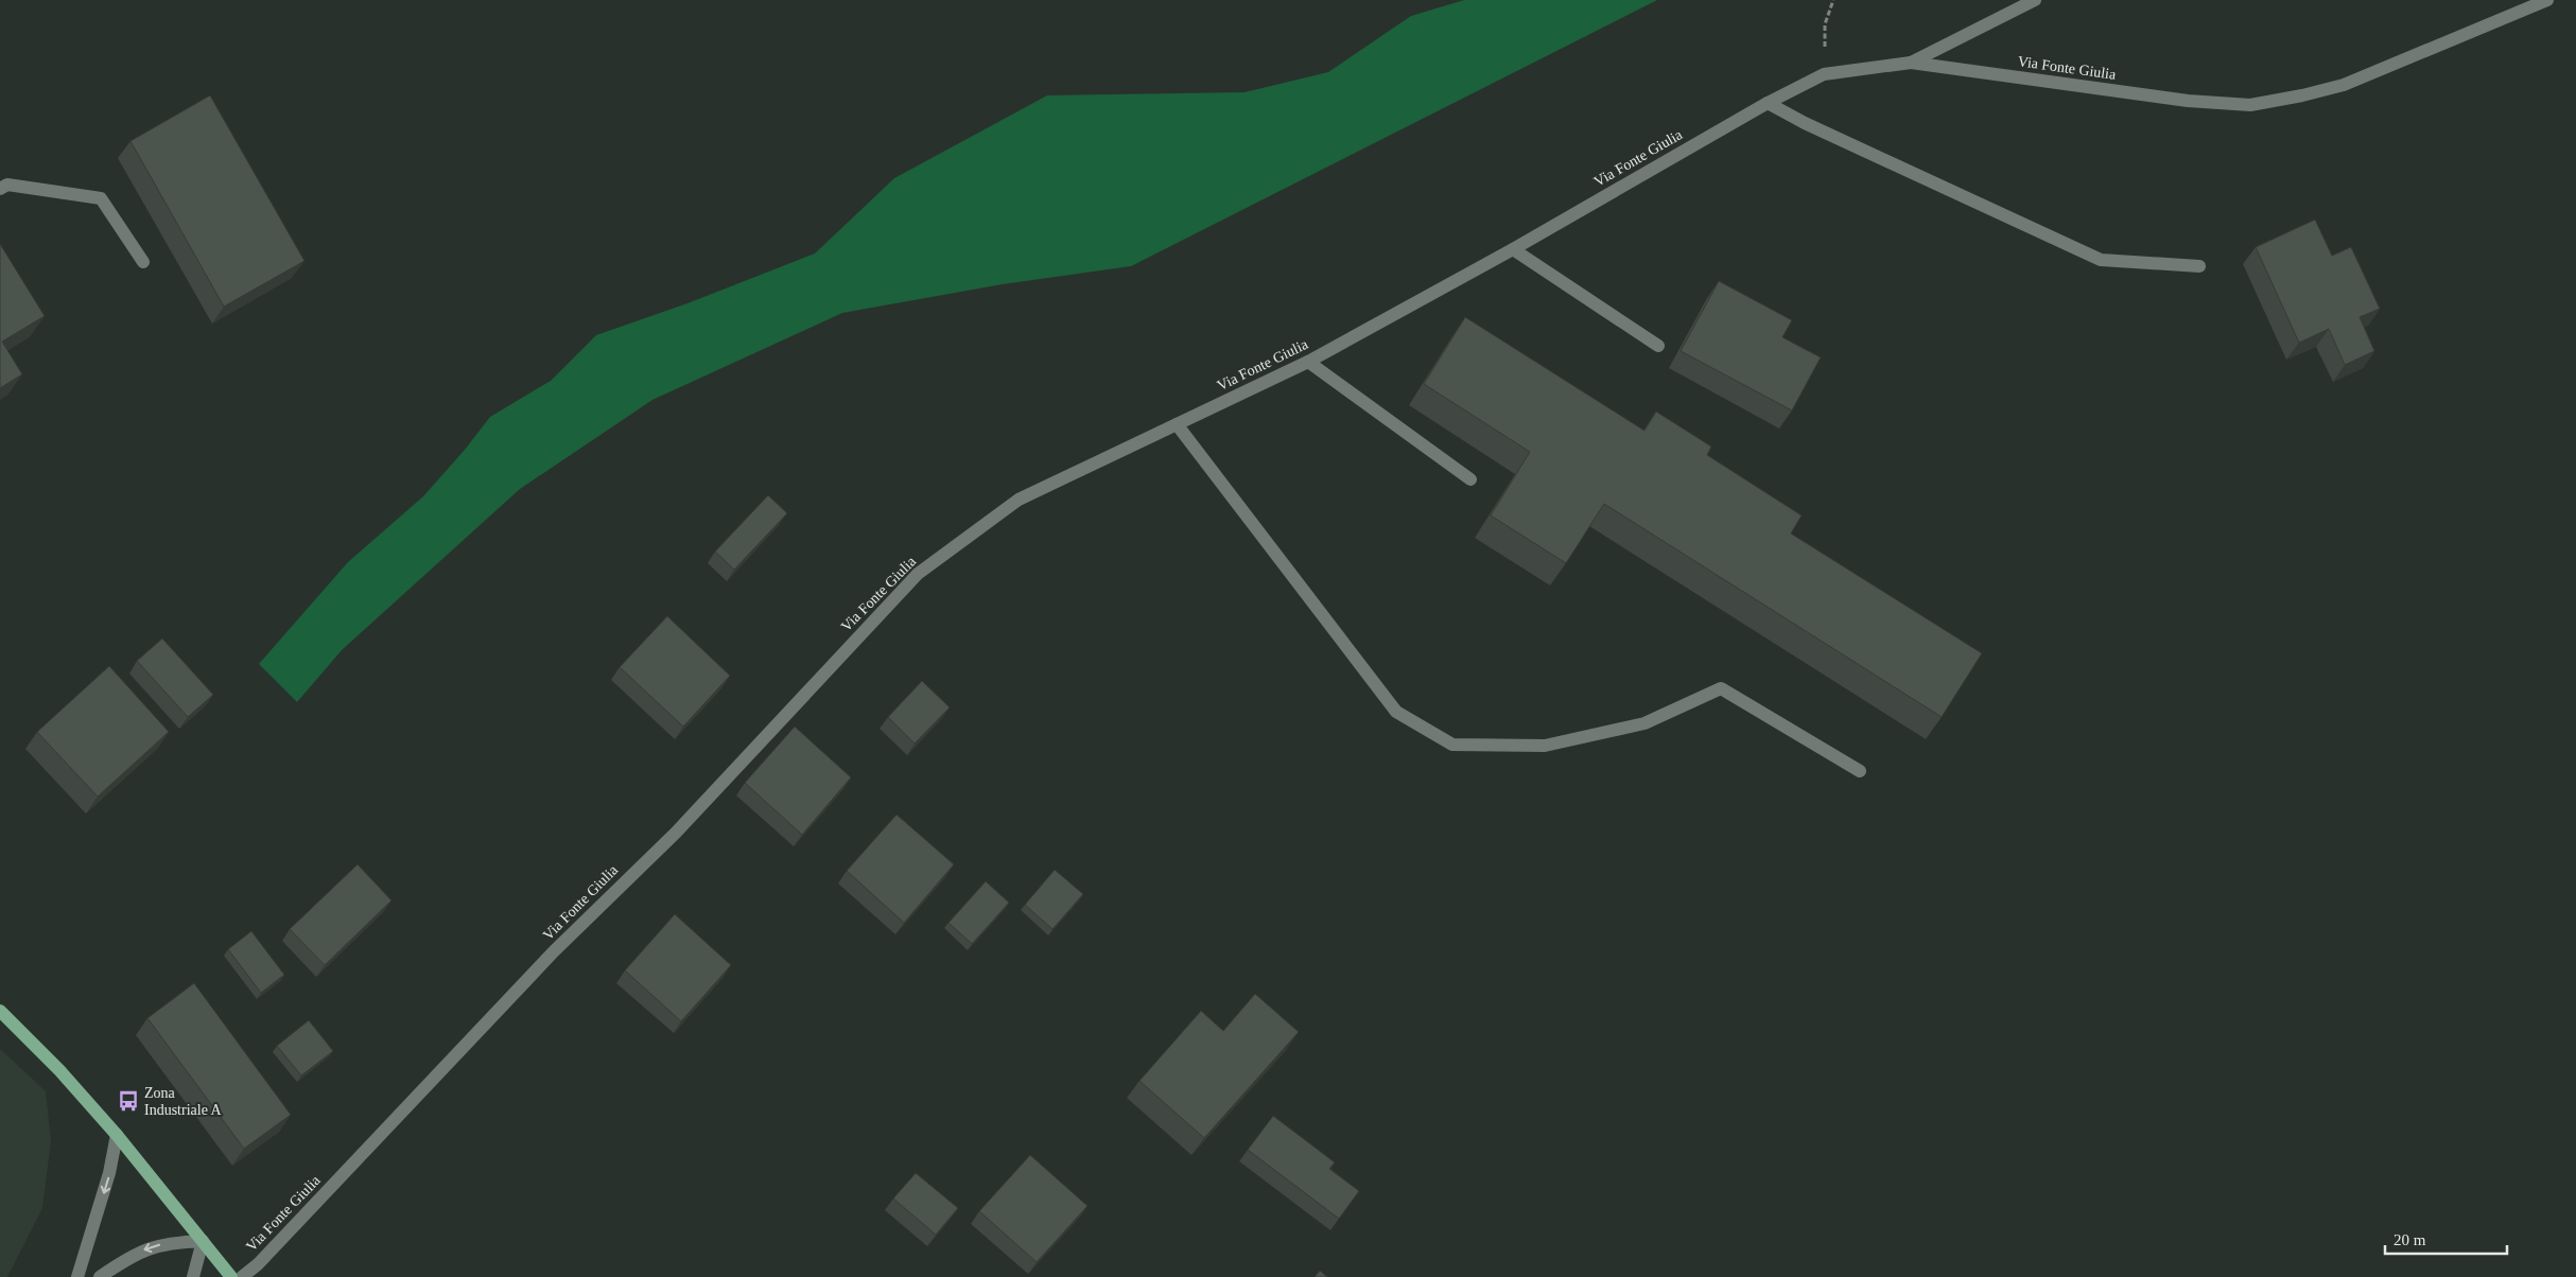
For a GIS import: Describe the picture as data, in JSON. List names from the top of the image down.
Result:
{
  "streets": {
    "street": ["Via Fonte Giulia"]
  },
  "places": {
    "bus stop": ["Zona Industriale A"]
  },
  "scale_bar": "20 m"
}
